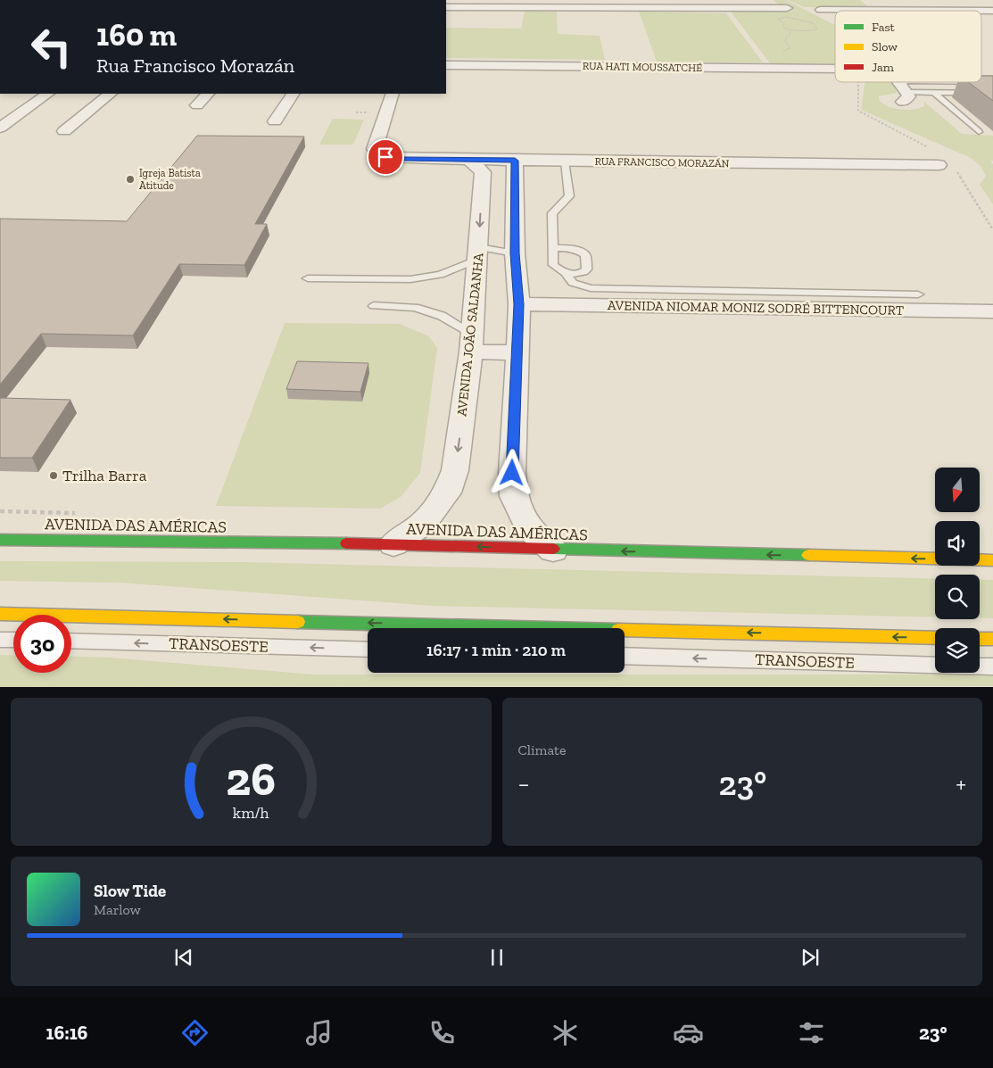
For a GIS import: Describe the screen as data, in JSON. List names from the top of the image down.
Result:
{
  "streets": {
    "main road": ["AVENIDA DAS AMÉRICAS"],
    "street": [
      "RUA HATI MOUSSATCHÉ",
      "RUA FRANCISCO MORAZÁN",
      "AVENIDA NIOMAR MONIZ SODRÉ BITTENCOURT",
      "AVENIDA JOÃO SALDANHA"
    ],
    "lane": ["TRANSOESTE"]
  },
  "crossings": [
    ["RUA FRANCISCO MORAZÁN", "AVENIDA JOÃO SALDANHA"],
    ["AVENIDA JOÃO SALDANHA", "AVENIDA DAS AMÉRICAS"]
  ],
  "one_way": ["TRANSOESTE"],
  "places": ["Igreja Batista Atitude", "Trilha Barra"],
  "legend": ["Fast", "Slow", "Jam"],
  "north": "bottom",
  "page": {
    "turn": ["160 m", "Rua Francisco Morazán"],
    "limit": "30",
    "trip": "16:17 · 1 min · 210 m",
    "tile": "Climate",
    "heat": ["−", "23°", "+"],
    "song": ["Slow Tide", "Marlow"],
    "tabs": ["16:16", "23°"],
    "gauge": ["26", "km/h"]
  }
}
